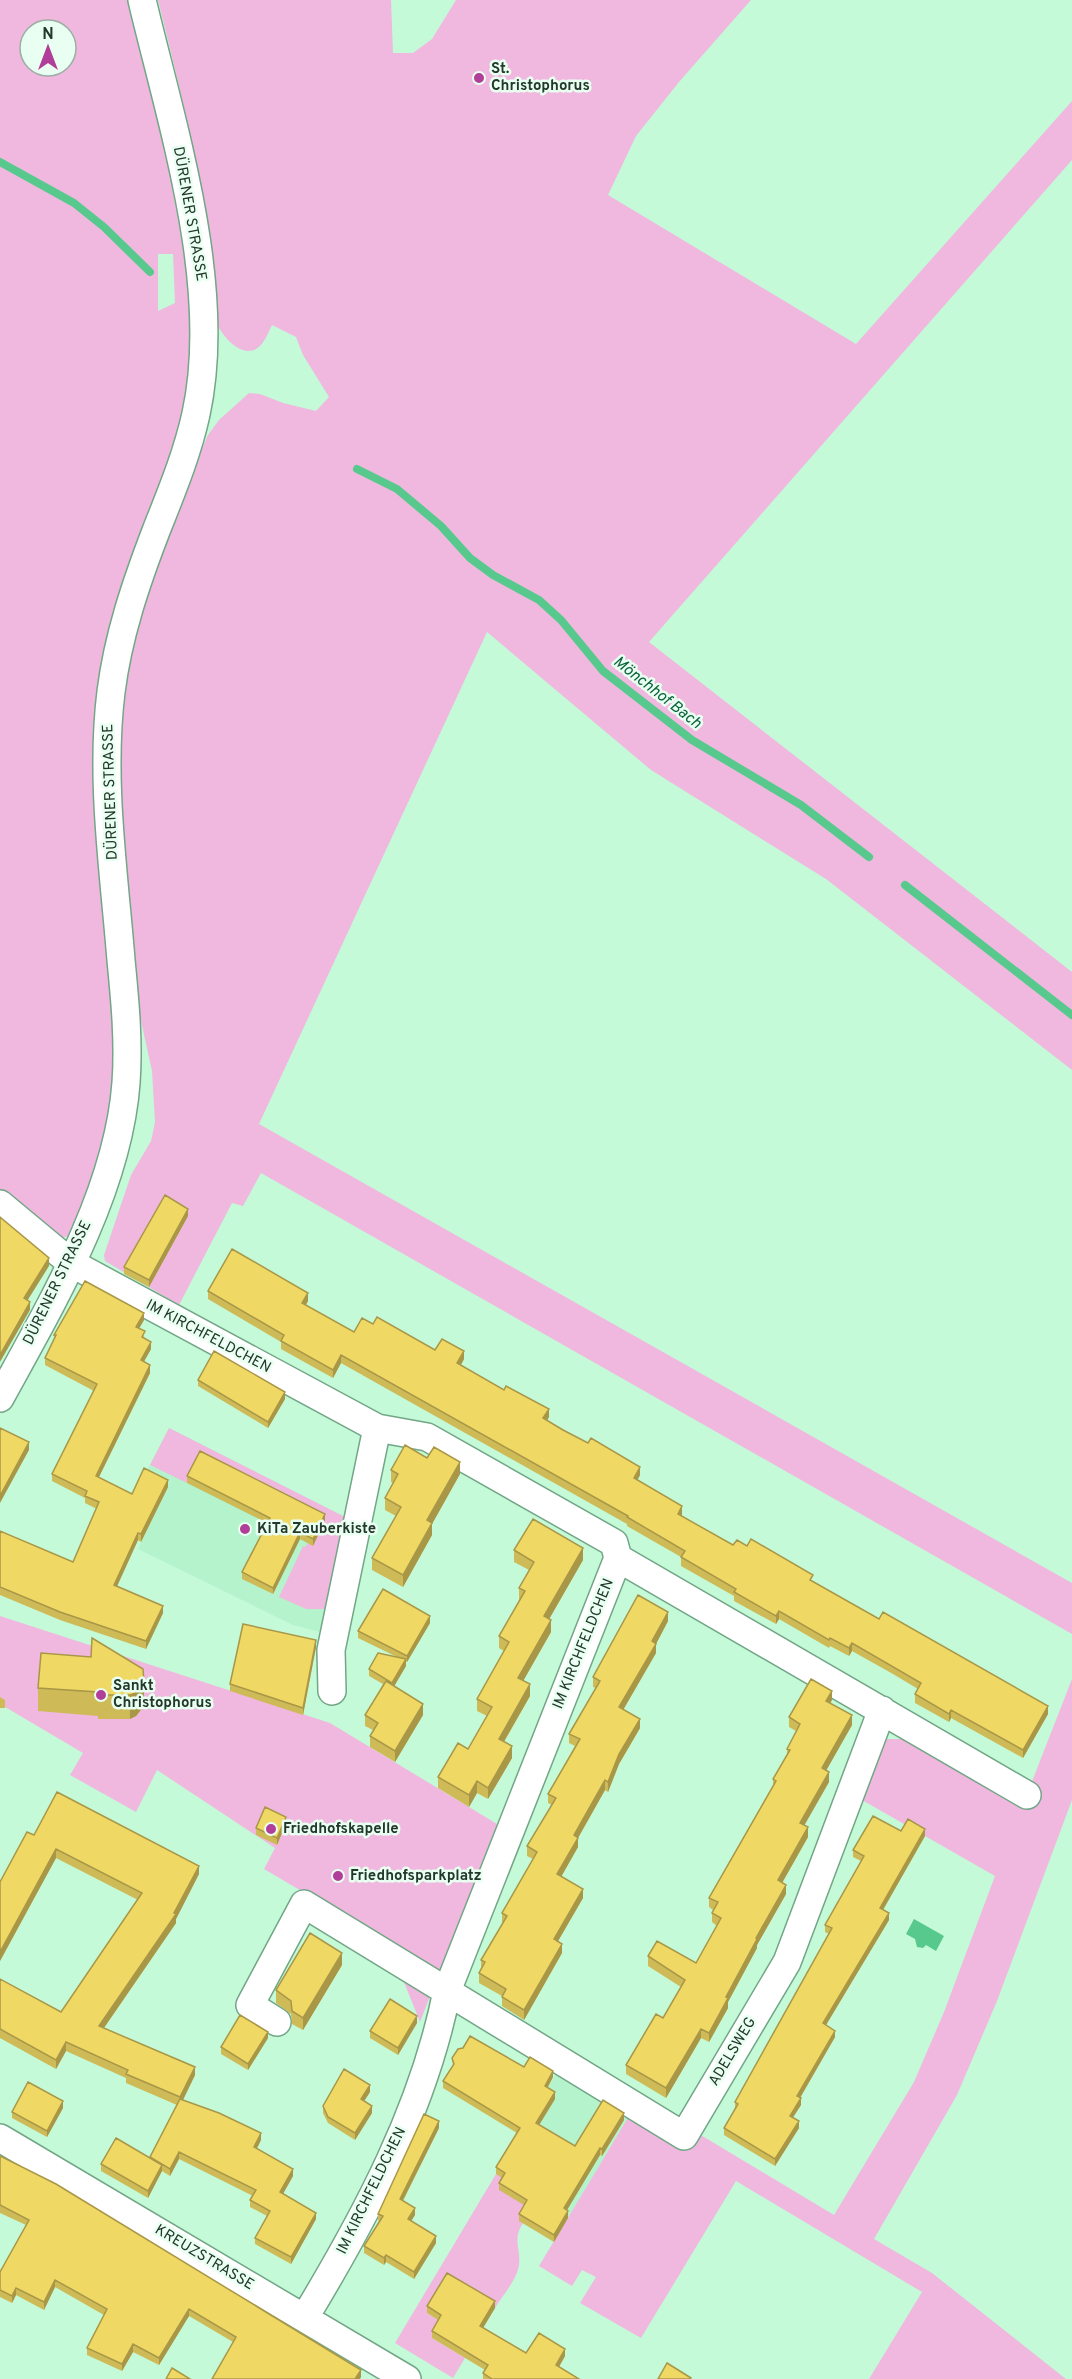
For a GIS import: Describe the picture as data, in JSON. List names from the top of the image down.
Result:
{
  "streets": {
    "street": [
      "DÜRENER STRASSE",
      "IM KIRCHFELDCHEN",
      "ADELSWEG",
      "KREUZSTRASSE"
    ]
  },
  "crossings": [
    ["DÜRENER STRASSE", "IM KIRCHFELDCHEN"],
    ["IM KIRCHFELDCHEN", "ADELSWEG"],
    ["IM KIRCHFELDCHEN", "KREUZSTRASSE"]
  ],
  "water": ["Mönchhof Bach"],
  "places": [
    "St. Christophorus",
    "KiTa Zauberkiste",
    "Sankt Christophorus",
    "Friedhofskapelle",
    "Friedhofsparkplatz"
  ],
  "north": "top"
}
